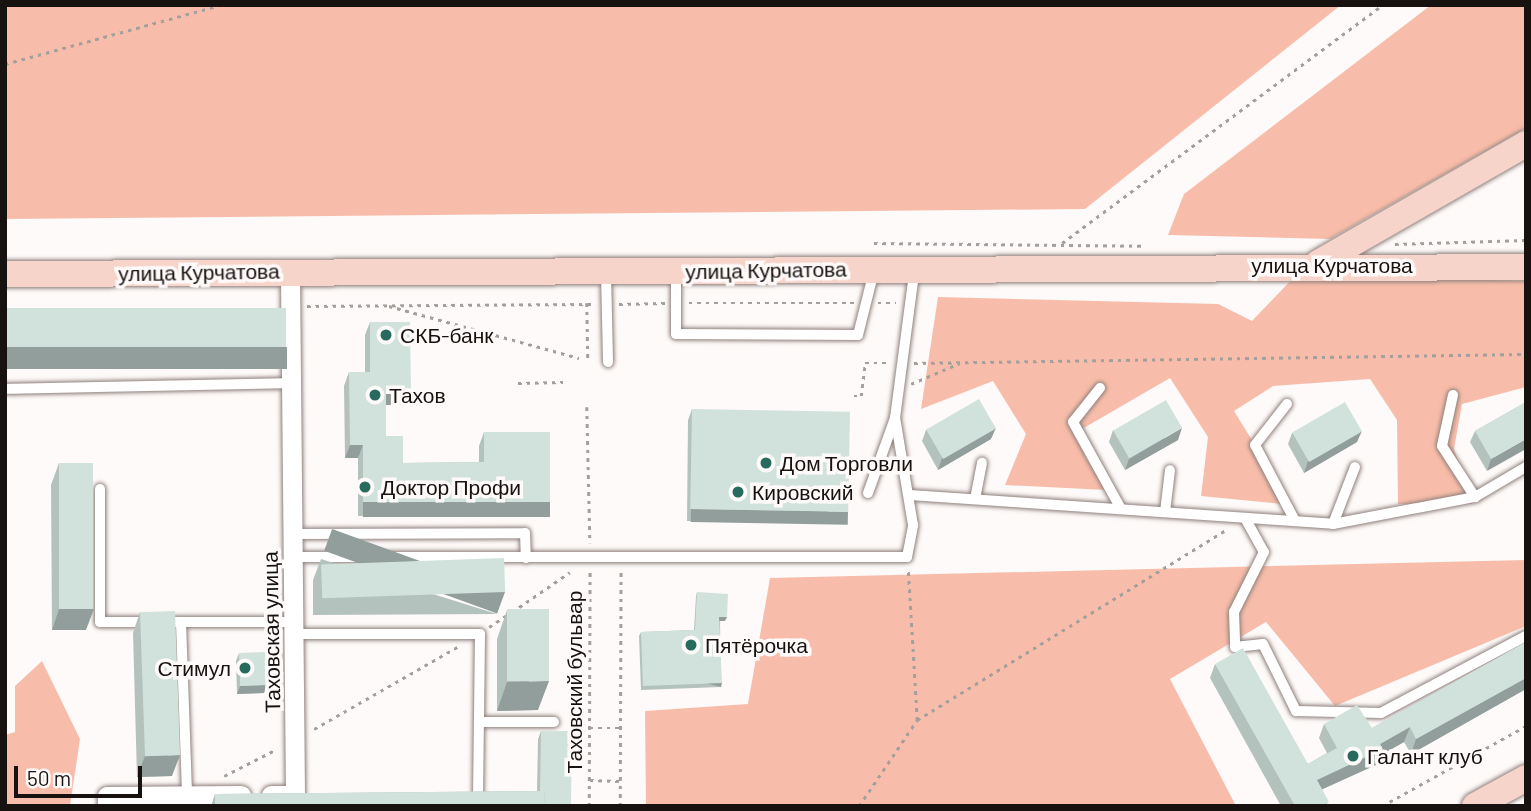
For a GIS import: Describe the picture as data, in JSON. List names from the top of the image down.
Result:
{
  "streets": {
    "main road": ["улица Курчатова"],
    "street": ["Таховская улица"],
    "path": ["Таховский бульвар"]
  },
  "crossings": [
    ["улица Курчатова", "Таховская улица"]
  ],
  "places": [
    "СКБ-банк",
    "Тахов",
    "Дом Торговли",
    "Доктор Профи",
    "Кировский",
    "Пятёрочка",
    "Стимул",
    "Галант клуб"
  ],
  "scale_bar": "50 m"
}
